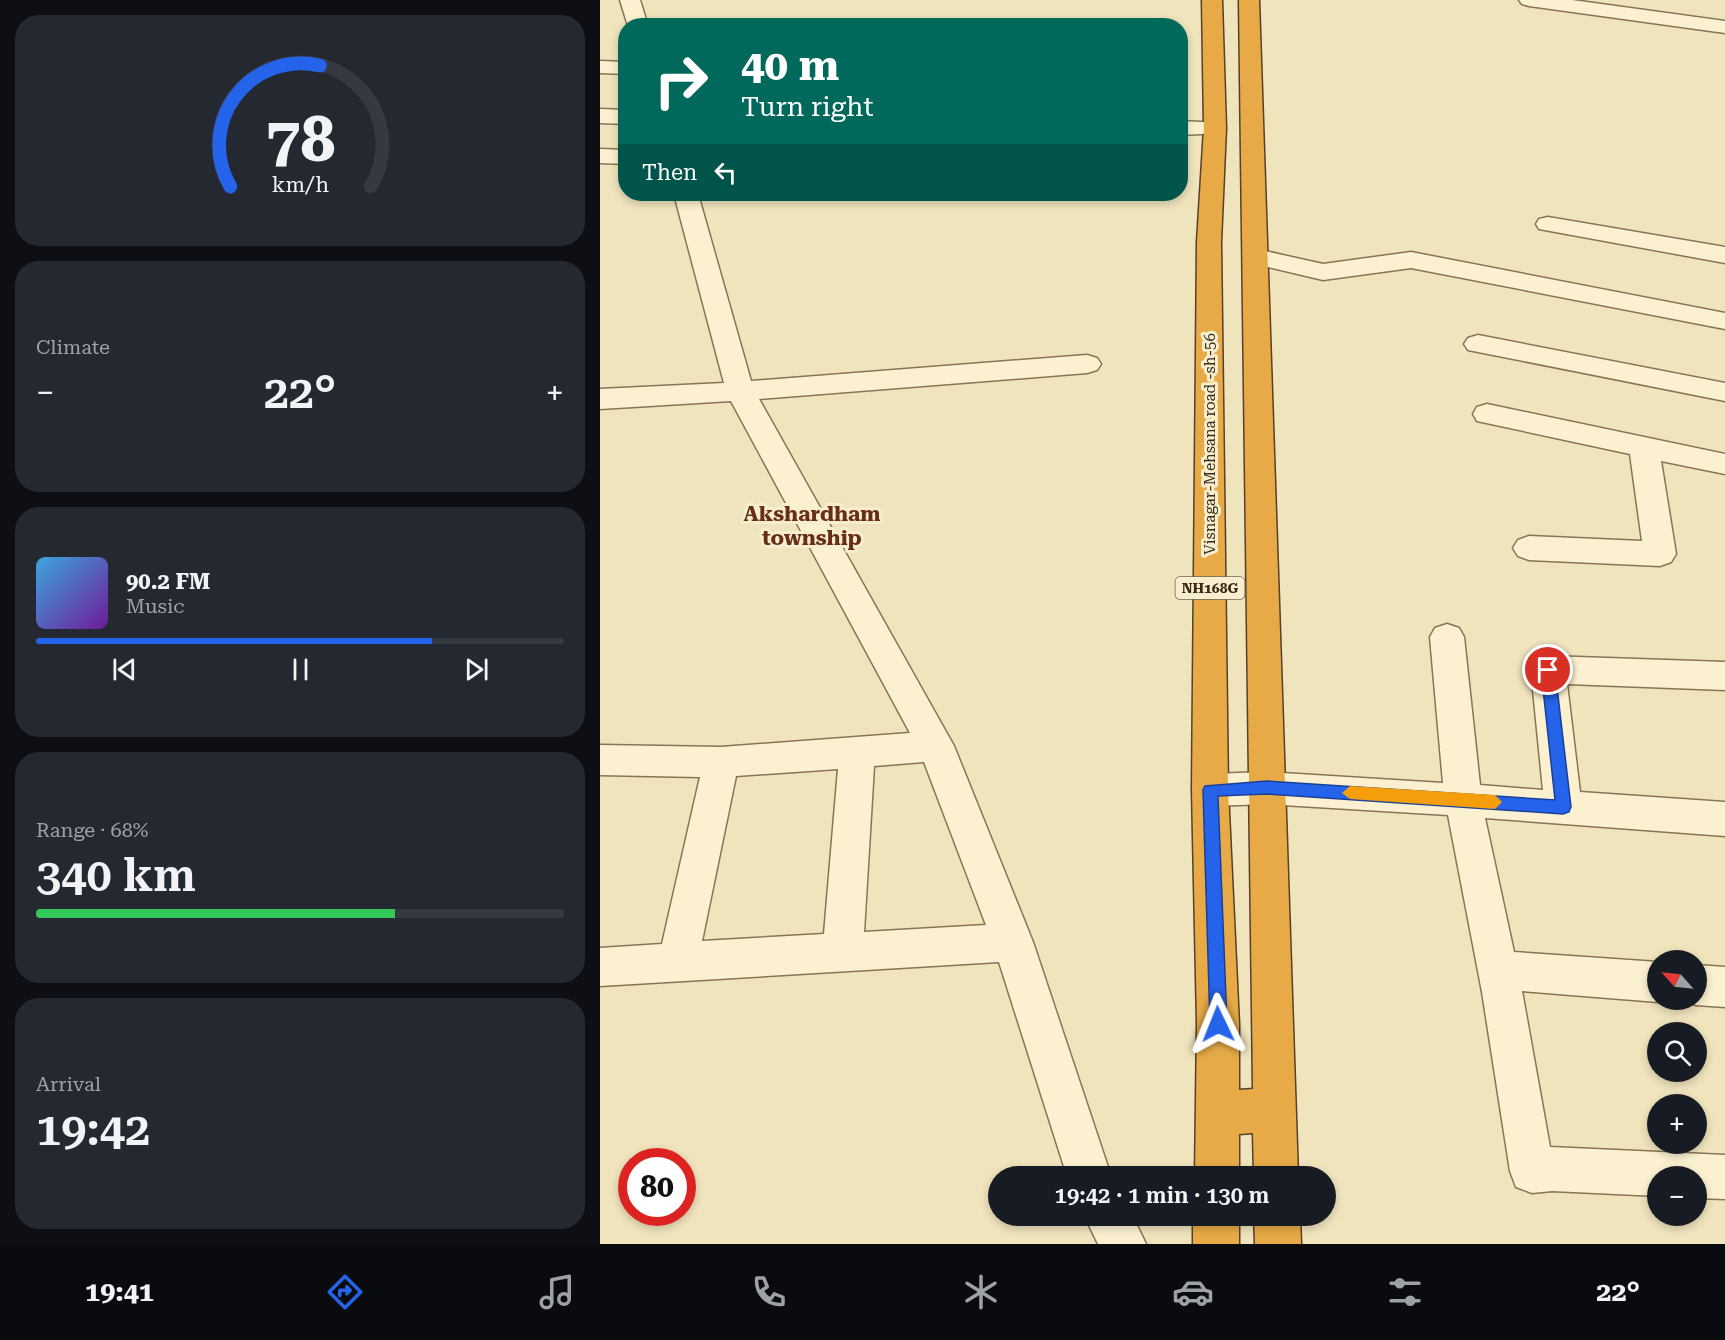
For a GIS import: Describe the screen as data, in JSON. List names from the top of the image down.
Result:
{
  "streets": {
    "highway": ["Visnagar-Mehsana road -sh-56", "NH168G"]
  },
  "districts": ["Akshardham township"],
  "north": "top left",
  "page": {
    "turn": ["40 m", "Turn right"],
    "then": "Then",
    "tile": [
      "Climate",
      ["Range · 68%", "340 km"],
      ["Arrival", "19:42"]
    ],
    "heat": ["−", "22°", "+"],
    "song": ["90.2 FM", "Music"],
    "map_buttons": ["+", "−"],
    "limit": "80",
    "trip": "19:42 · 1 min · 130 m",
    "tabs": ["19:41", "22°"],
    "gauge": ["78", "km/h"]
  }
}
